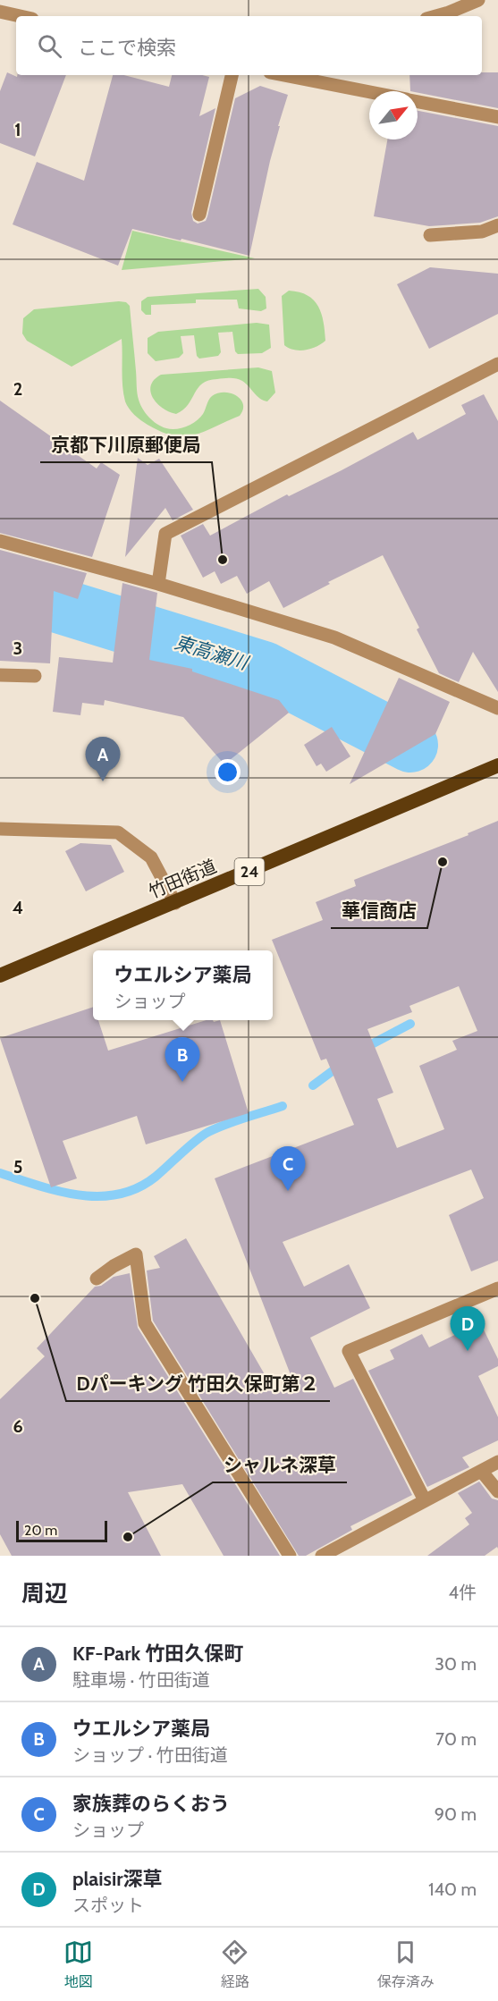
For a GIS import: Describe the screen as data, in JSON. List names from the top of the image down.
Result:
{
  "streets": {
    "highway": ["24", "竹田街道"]
  },
  "water": ["東高瀬川"],
  "places": [
    "京都下川原郵便局",
    "華信商店",
    "Dパーキング 竹田久保町第２",
    "シャルネ深草"
  ],
  "scale_bar": "20 m",
  "north": "top right",
  "page": {
    "search": "ここで検索",
    "pins": [
      "A",
      "B",
      "C",
      "D"
    ],
    "popup": ["ウエルシア薬局", "ショップ"],
    "scale": "20 m",
    "heading": ["周辺", "4件"],
    "list": [
      {
        "mark": "A",
        "name": "KF-Park 竹田久保町",
        "note": "駐車場 · 竹田街道",
        "value": "30 m"
      },
      {
        "mark": "B",
        "name": "ウエルシア薬局",
        "note": "ショップ · 竹田街道",
        "value": "70 m"
      },
      {
        "mark": "C",
        "name": "家族葬のらくおう",
        "note": "ショップ",
        "value": "90 m"
      },
      {
        "mark": "D",
        "name": "plaisir深草",
        "note": "スポット",
        "value": "140 m"
      }
    ],
    "nav": ["地図", "経路", "保存済み"]
  },
  "grid": {
    "rows": [
      "1",
      "2",
      "3",
      "4",
      "5",
      "6"
    ]
  }
}
